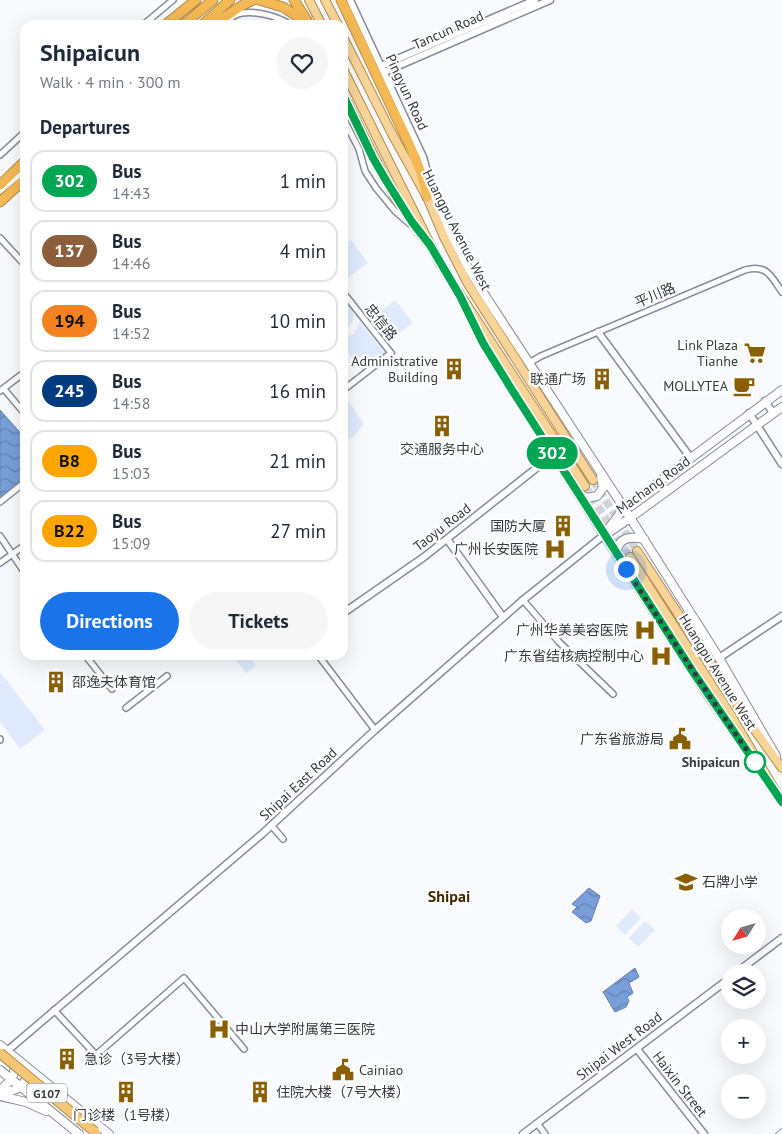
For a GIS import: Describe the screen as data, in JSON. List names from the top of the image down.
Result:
{
  "streets": {
    "highway": ["G107"],
    "main road": ["Huangpu Avenue West", "Machang Road"],
    "street": [
      "Tancun Road",
      "Pingyun Road",
      "平川路",
      "忠信路",
      "Taoyu Road",
      "Shipai East Road",
      "Shipai West Road",
      "Haixin Street"
    ]
  },
  "crossings": [
    ["Tancun Road", "Pingyun Road"],
    ["Pingyun Road", "Huangpu Avenue West"],
    ["Machang Road", "Shipai East Road"],
    ["Shipai East Road", "G107"],
    ["Shipai West Road", "Haixin Street"]
  ],
  "districts": ["Shipai"],
  "places": {
    "supermarket": ["Link Plaza Tianhe"],
    "building": [
      "Administrative Building",
      "联通广场",
      "交通服务中心",
      "国防大厦",
      "邵逸夫体育馆",
      "急诊（3号大楼）",
      "门诊楼（1号楼）",
      "住院大楼（7号大楼）"
    ],
    "cafe": ["MOLLYTEA"],
    "hospital": [
      "广州长安医院",
      "广州华美美容医院",
      "广东省结核病控制中心",
      "中山大学附属第三医院"
    ],
    "public building": ["广东省旅游局", "Cainiao"],
    "other": ["Shipaicun"],
    "school or university": ["石牌小学"]
  },
  "lines": ["bus line 302"],
  "north": "bottom left",
  "page": {
    "on_map": "302",
    "heading": [
      ["Shipaicun", "Walk · 4 min · 300 m"],
      "Departures"
    ],
    "list": [
      {
        "mark": "302",
        "name": "Bus",
        "note": "14:43",
        "value": "1 min"
      },
      {
        "mark": "137",
        "name": "Bus",
        "note": "14:46",
        "value": "4 min"
      },
      {
        "mark": "194",
        "name": "Bus",
        "note": "14:52",
        "value": "10 min"
      },
      {
        "mark": "245",
        "name": "Bus",
        "note": "14:58",
        "value": "16 min"
      },
      {
        "mark": "B8",
        "name": "Bus",
        "note": "15:03",
        "value": "21 min"
      },
      {
        "mark": "B22",
        "name": "Bus",
        "note": "15:09",
        "value": "27 min"
      }
    ],
    "buttons": ["Directions", "Tickets"],
    "map_buttons": ["+", "−"]
  }
}
